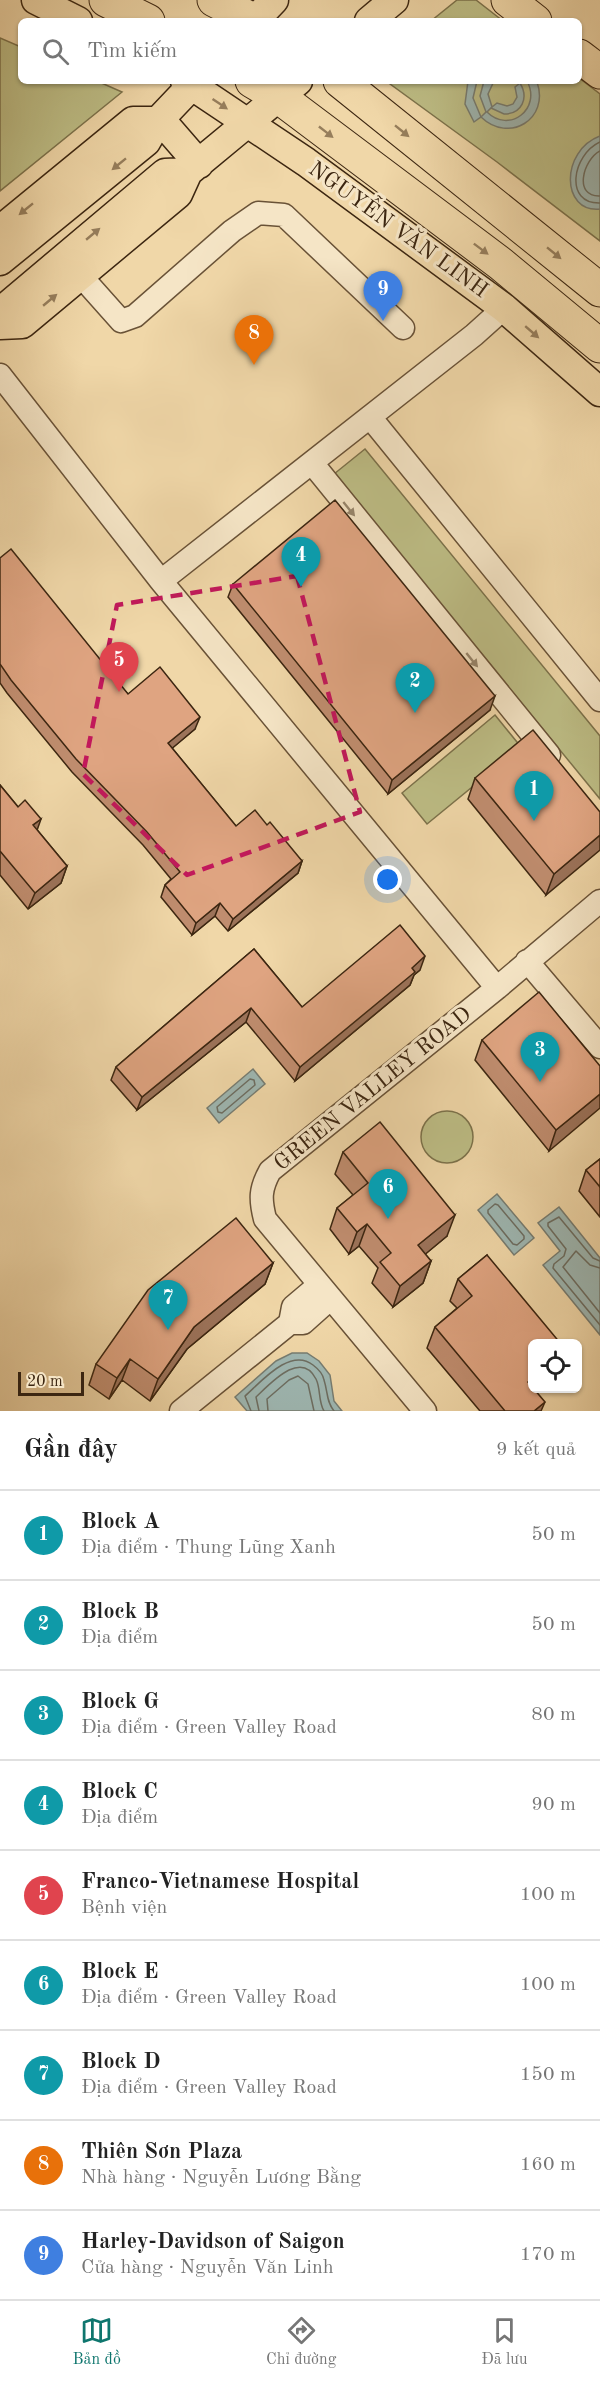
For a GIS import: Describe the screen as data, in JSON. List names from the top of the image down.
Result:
{
  "streets": {
    "highway": ["NGUYỄN VĂN LINH"],
    "street": ["GREEN VALLEY ROAD"]
  },
  "scale_bar": "20 m",
  "page": {
    "search": "Tìm kiếm",
    "pins": [
      "9",
      "8",
      "4",
      "5",
      "2",
      "1",
      "3",
      "6",
      "7"
    ],
    "scale": "20 m",
    "heading": ["Gần đây", "9 kết quả"],
    "list": [
      {
        "mark": "1",
        "name": "Block A",
        "note": "Địa điểm · Thung Lũng Xanh",
        "value": "50 m"
      },
      {
        "mark": "2",
        "name": "Block B",
        "note": "Địa điểm",
        "value": "50 m"
      },
      {
        "mark": "3",
        "name": "Block G",
        "note": "Địa điểm · Green Valley Road",
        "value": "80 m"
      },
      {
        "mark": "4",
        "name": "Block C",
        "note": "Địa điểm",
        "value": "90 m"
      },
      {
        "mark": "5",
        "name": "Franco-Vietnamese Hospital",
        "note": "Bệnh viện",
        "value": "100 m"
      },
      {
        "mark": "6",
        "name": "Block E",
        "note": "Địa điểm · Green Valley Road",
        "value": "100 m"
      },
      {
        "mark": "7",
        "name": "Block D",
        "note": "Địa điểm · Green Valley Road",
        "value": "150 m"
      },
      {
        "mark": "8",
        "name": "Thiên Sơn Plaza",
        "note": "Nhà hàng · Nguyễn Lương Bằng",
        "value": "160 m"
      },
      {
        "mark": "9",
        "name": "Harley-Davidson of Saigon",
        "note": "Cửa hàng · Nguyễn Văn Linh",
        "value": "170 m"
      }
    ],
    "nav": ["Bản đồ", "Chỉ đường", "Đã lưu"]
  }
}
